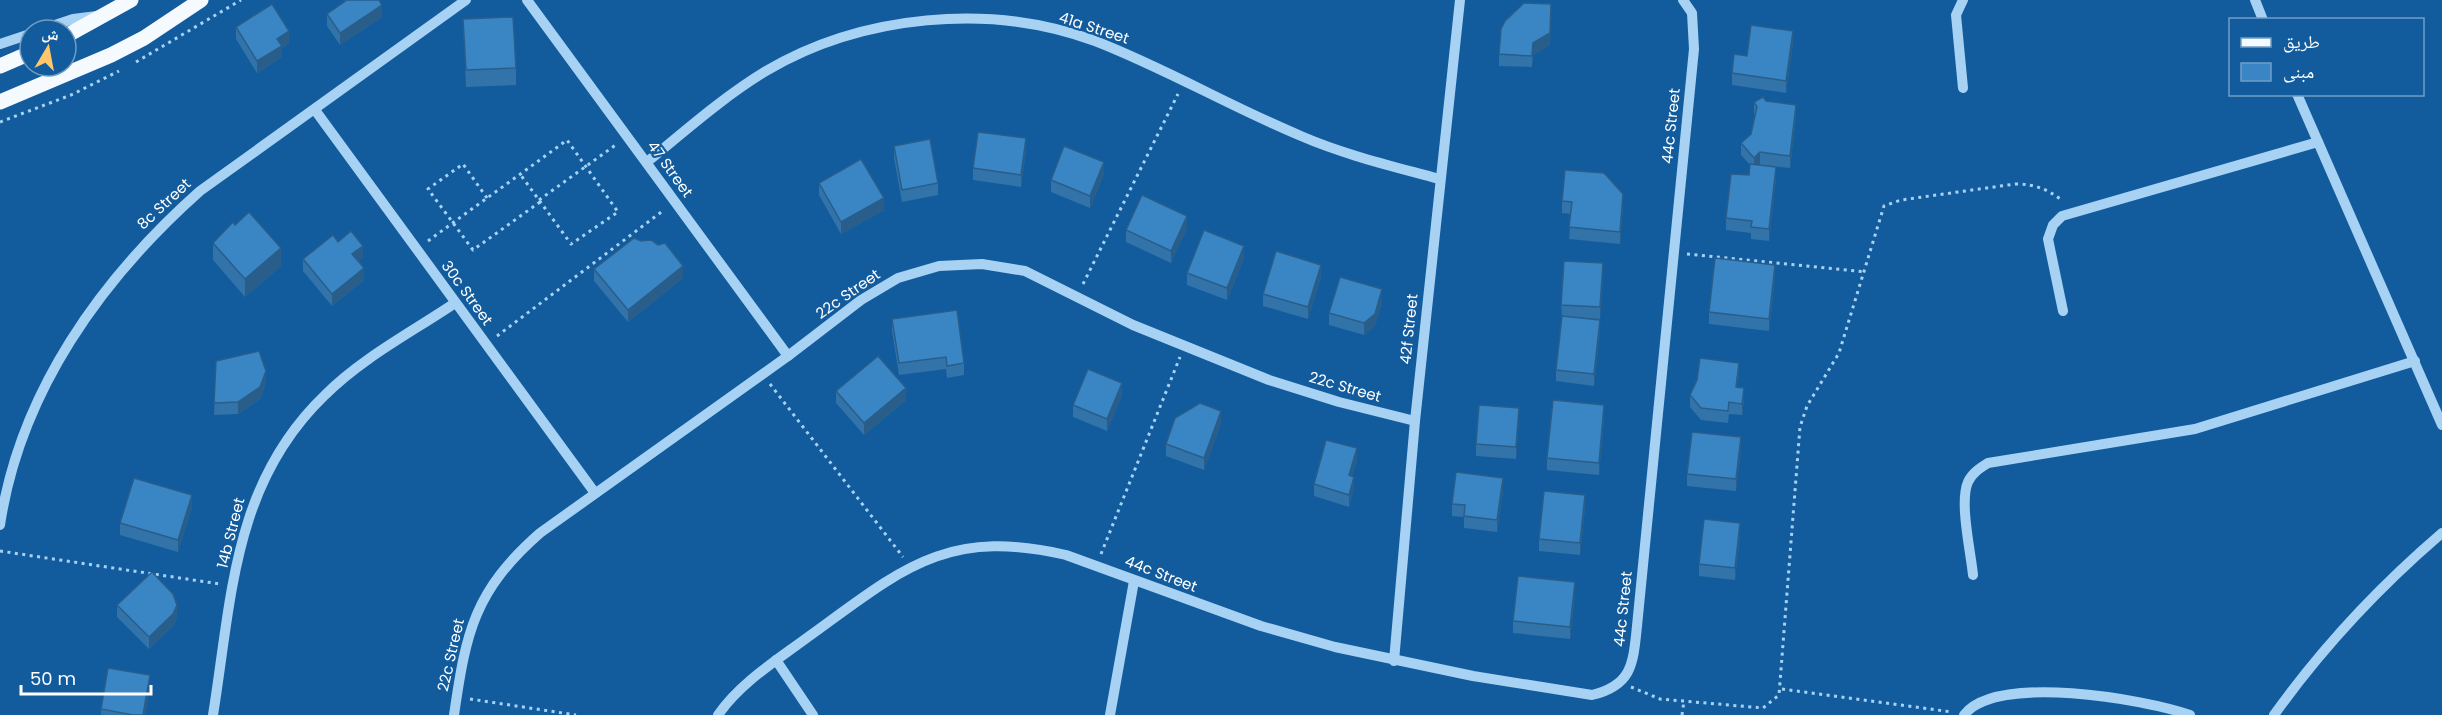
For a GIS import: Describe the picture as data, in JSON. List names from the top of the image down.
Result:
{
  "streets": {
    "street": [
      "41a Street",
      "44c Street",
      "47 Street",
      "8c Street",
      "30c Street",
      "22c Street",
      "42f Street",
      "14b Street"
    ]
  },
  "crossings": [
    ["41a Street", "47 Street"],
    ["41a Street", "42f Street"],
    ["44c Street", "42f Street"],
    ["47 Street", "22c Street"],
    ["8c Street", "30c Street"],
    ["30c Street", "22c Street"],
    ["30c Street", "14b Street"],
    ["22c Street", "42f Street"]
  ],
  "legend": ["طريق", "مبنى"],
  "scale_bar": "50 m",
  "north": "top"
}
